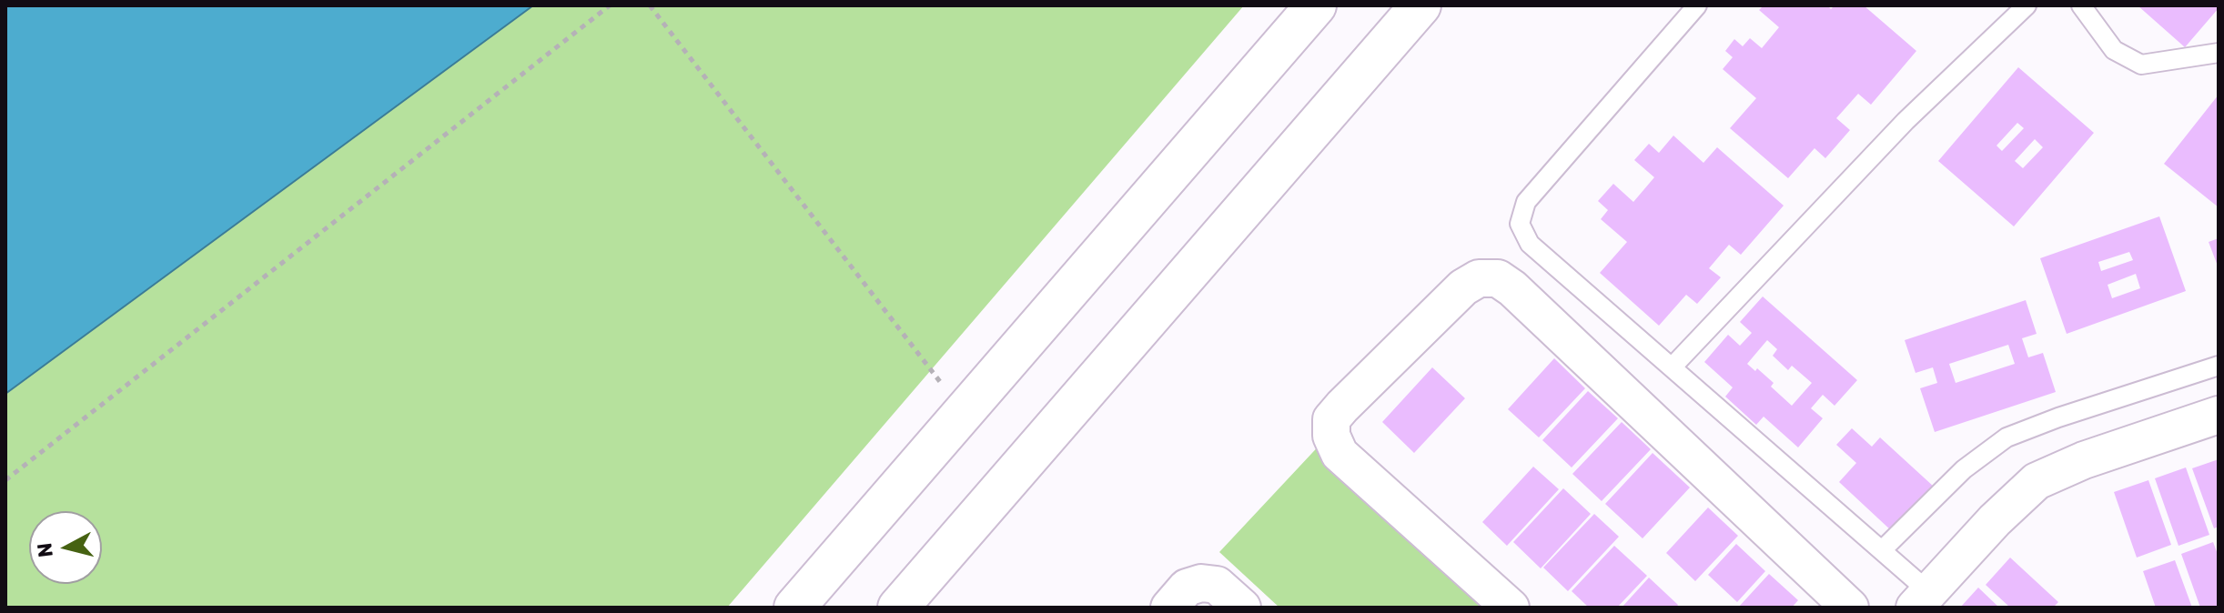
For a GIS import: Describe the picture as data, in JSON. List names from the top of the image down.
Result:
{
  "north": "left"
}
